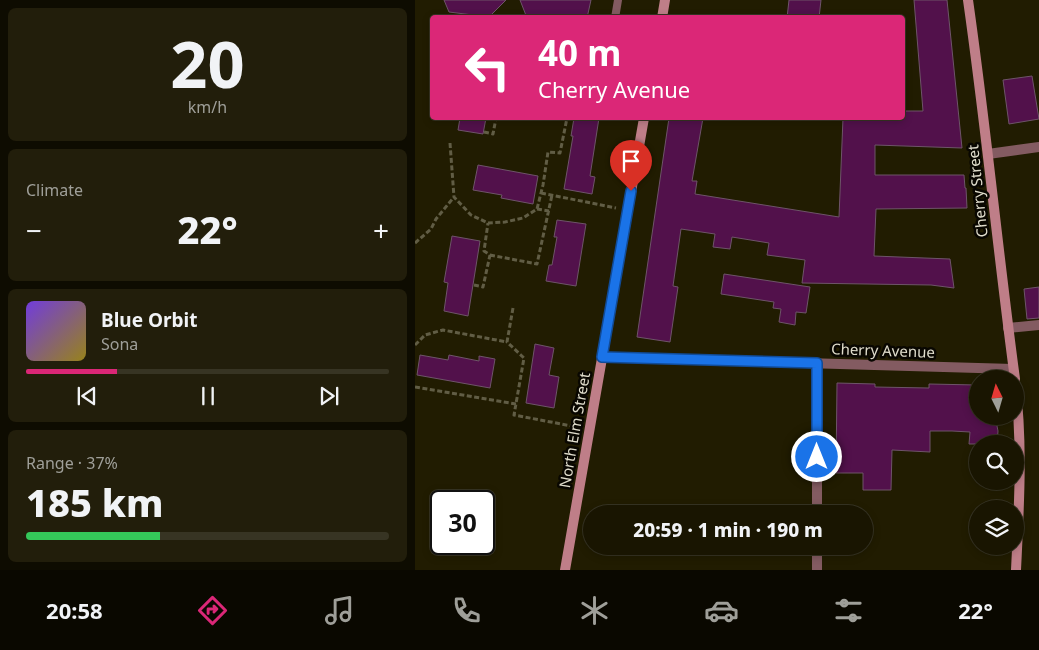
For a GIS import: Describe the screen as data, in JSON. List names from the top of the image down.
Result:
{
  "streets": {
    "street": ["Cherry Street", "Cherry Avenue", "North Elm Street"]
  },
  "crossings": [
    ["Cherry Avenue", "North Elm Street"]
  ],
  "north": "top",
  "page": {
    "tile": [
      ["20", "km/h"],
      "Climate",
      ["Range · 37%", "185 km"]
    ],
    "turn": ["40 m", "Cherry Avenue"],
    "heat": ["−", "22°", "+"],
    "song": ["Blue Orbit", "Sona"],
    "limit": "30",
    "trip": "20:59 · 1 min · 190 m",
    "tabs": ["20:58", "22°"]
  }
}
